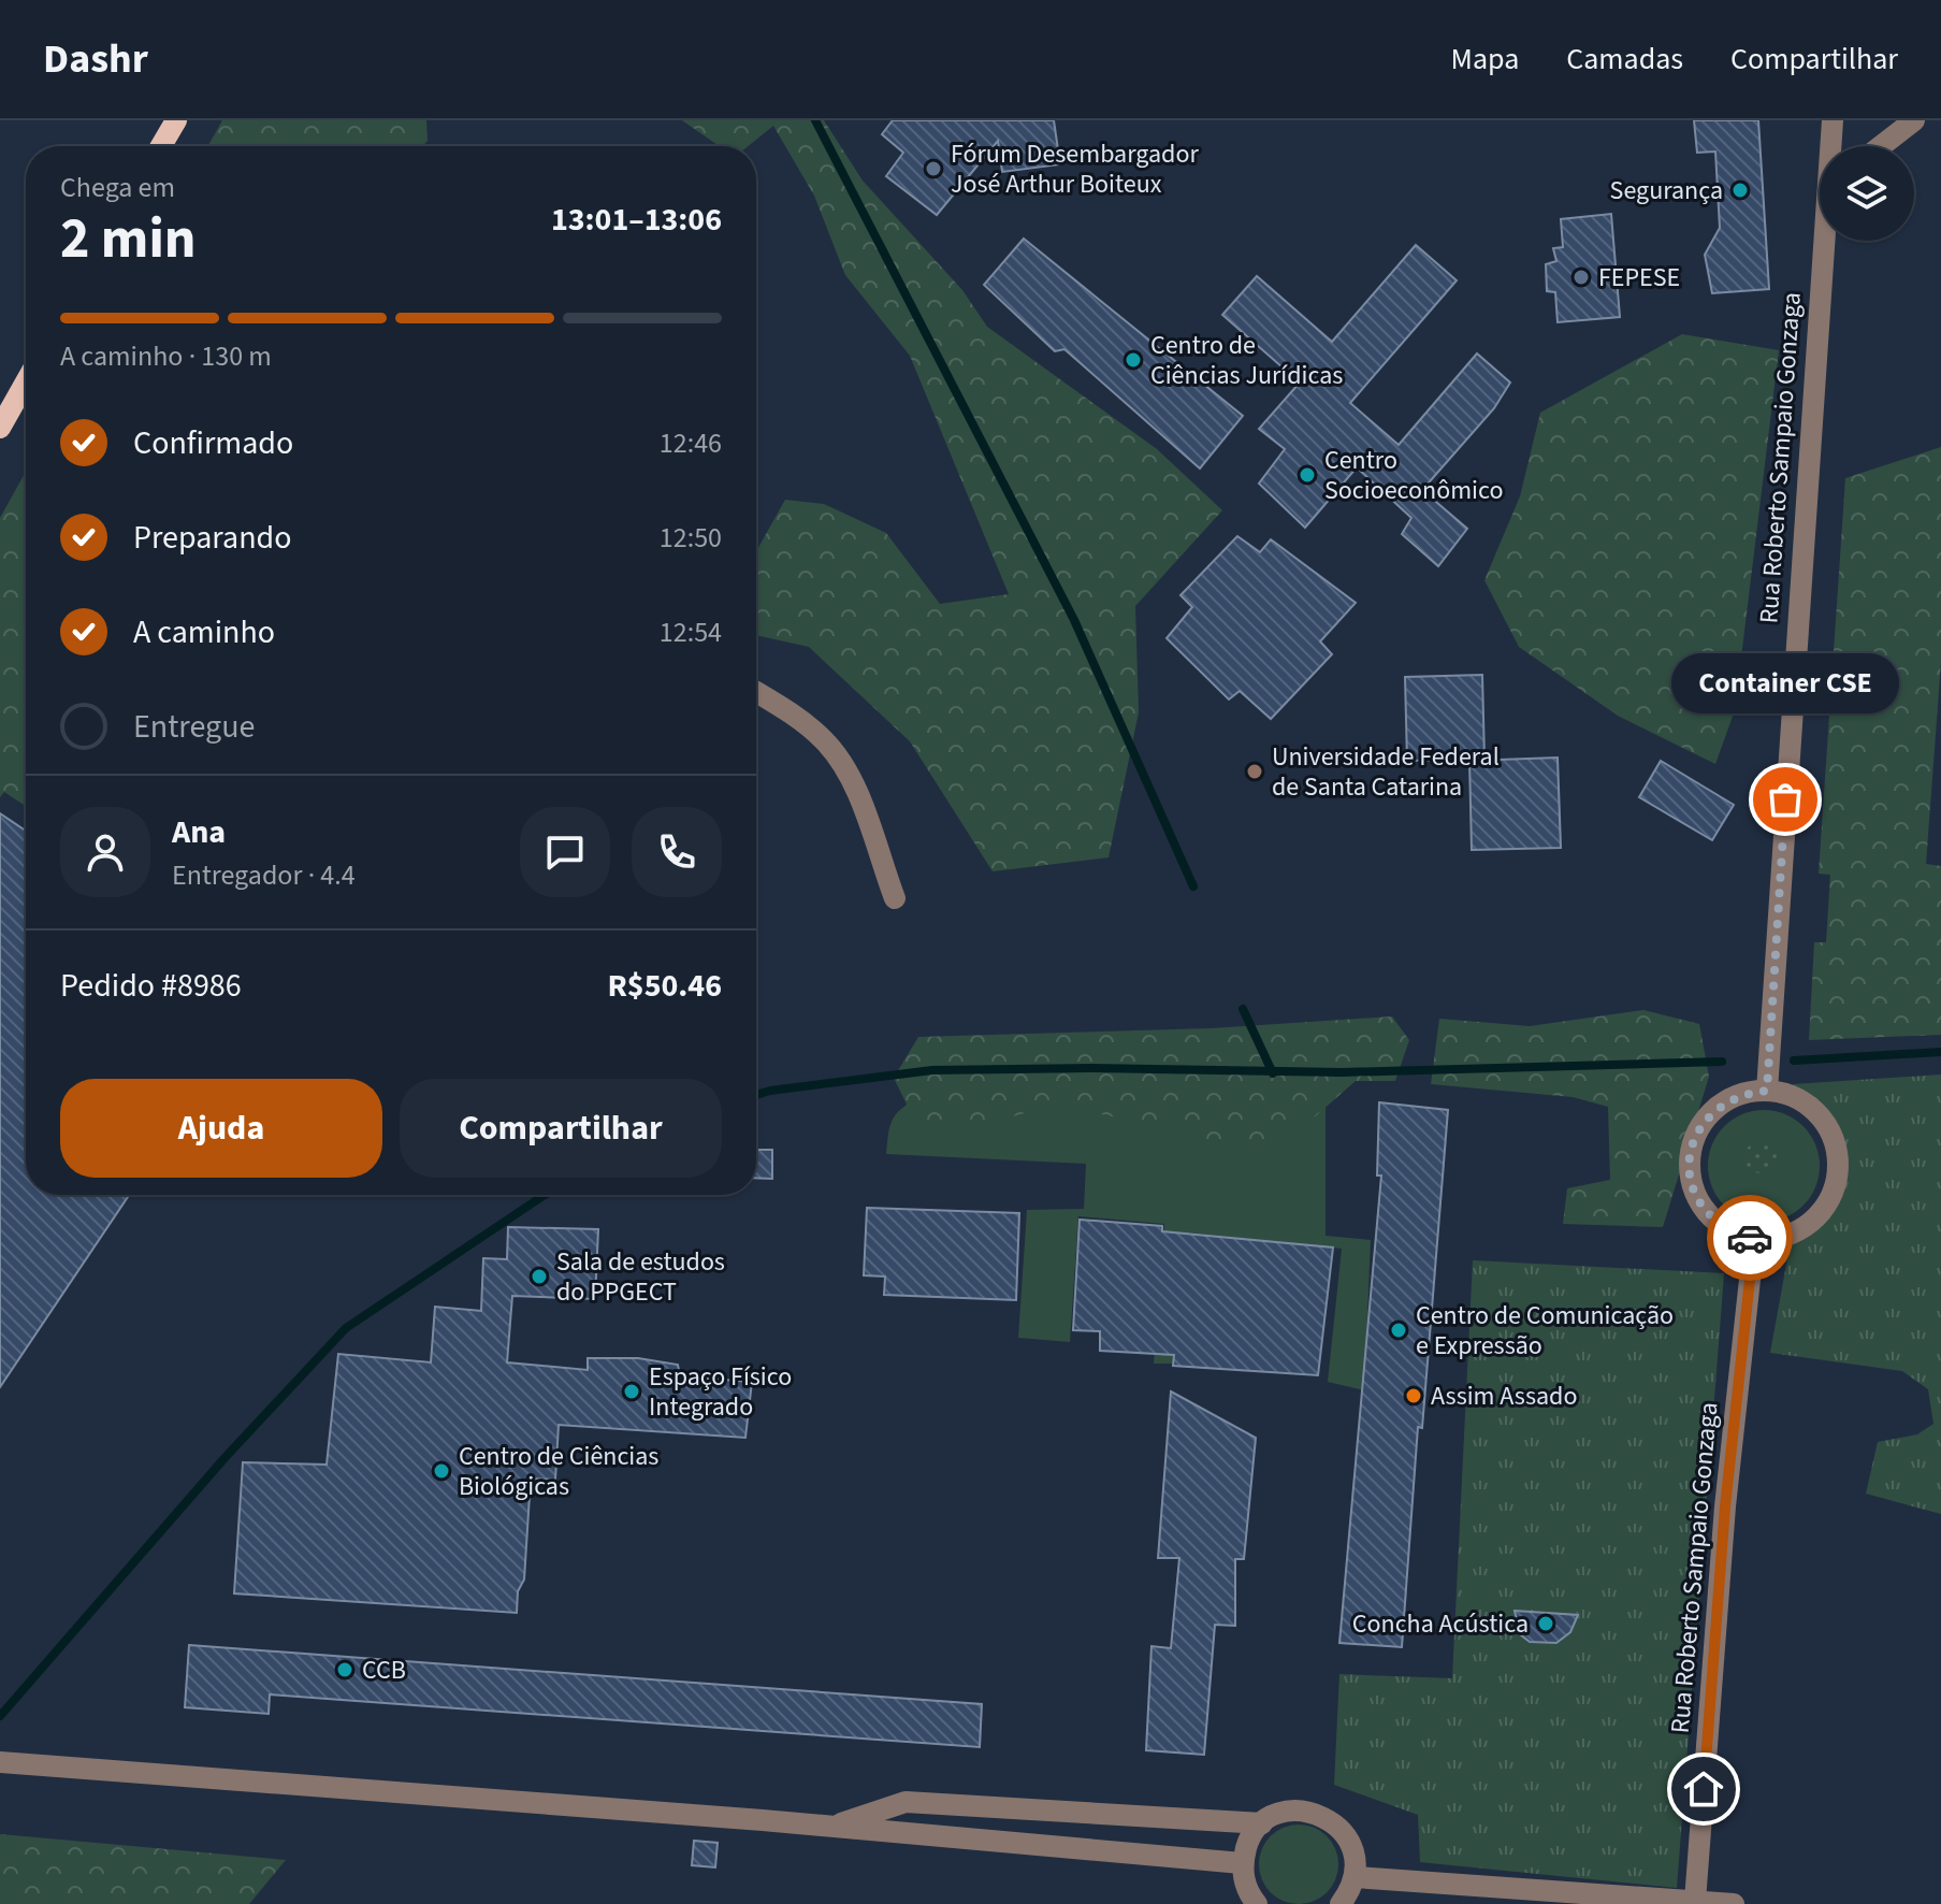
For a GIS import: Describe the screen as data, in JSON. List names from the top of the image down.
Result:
{
  "streets": {
    "street": ["Rua Roberto Sampaio Gonzaga"]
  },
  "places": [
    "Fórum Desembargador José Arthur Boiteux",
    "Segurança",
    "FEPESE",
    "Centro de Ciências Jurídicas",
    "Centro Socioeconômico",
    "Universidade Federal de Santa Catarina",
    "Container CSE",
    "Sala de estudos do PPGECT",
    "Centro de Comunicação e Expressão",
    "Espaço Físico Integrado",
    "Assim Assado",
    "Centro de Ciências Biológicas",
    "Concha Acústica",
    "CCB"
  ],
  "page": {
    "header": "Dashr",
    "nav": ["Mapa", "Camadas", "Compartilhar"],
    "heading": ["2 min", "Chega em", "13:01–13:06"],
    "panel": [
      "Ana",
      "Entregador · 4.4",
      "Pedido #8986",
      "R$50.46"
    ],
    "bar": "A caminho · 130 m",
    "list": [
      ["Confirmado", "12:46"],
      ["Preparando", "12:50"],
      ["A caminho", "12:54"],
      "Entregue"
    ],
    "bubble": "Container CSE",
    "buttons": ["Ajuda", "Compartilhar"]
  }
}
